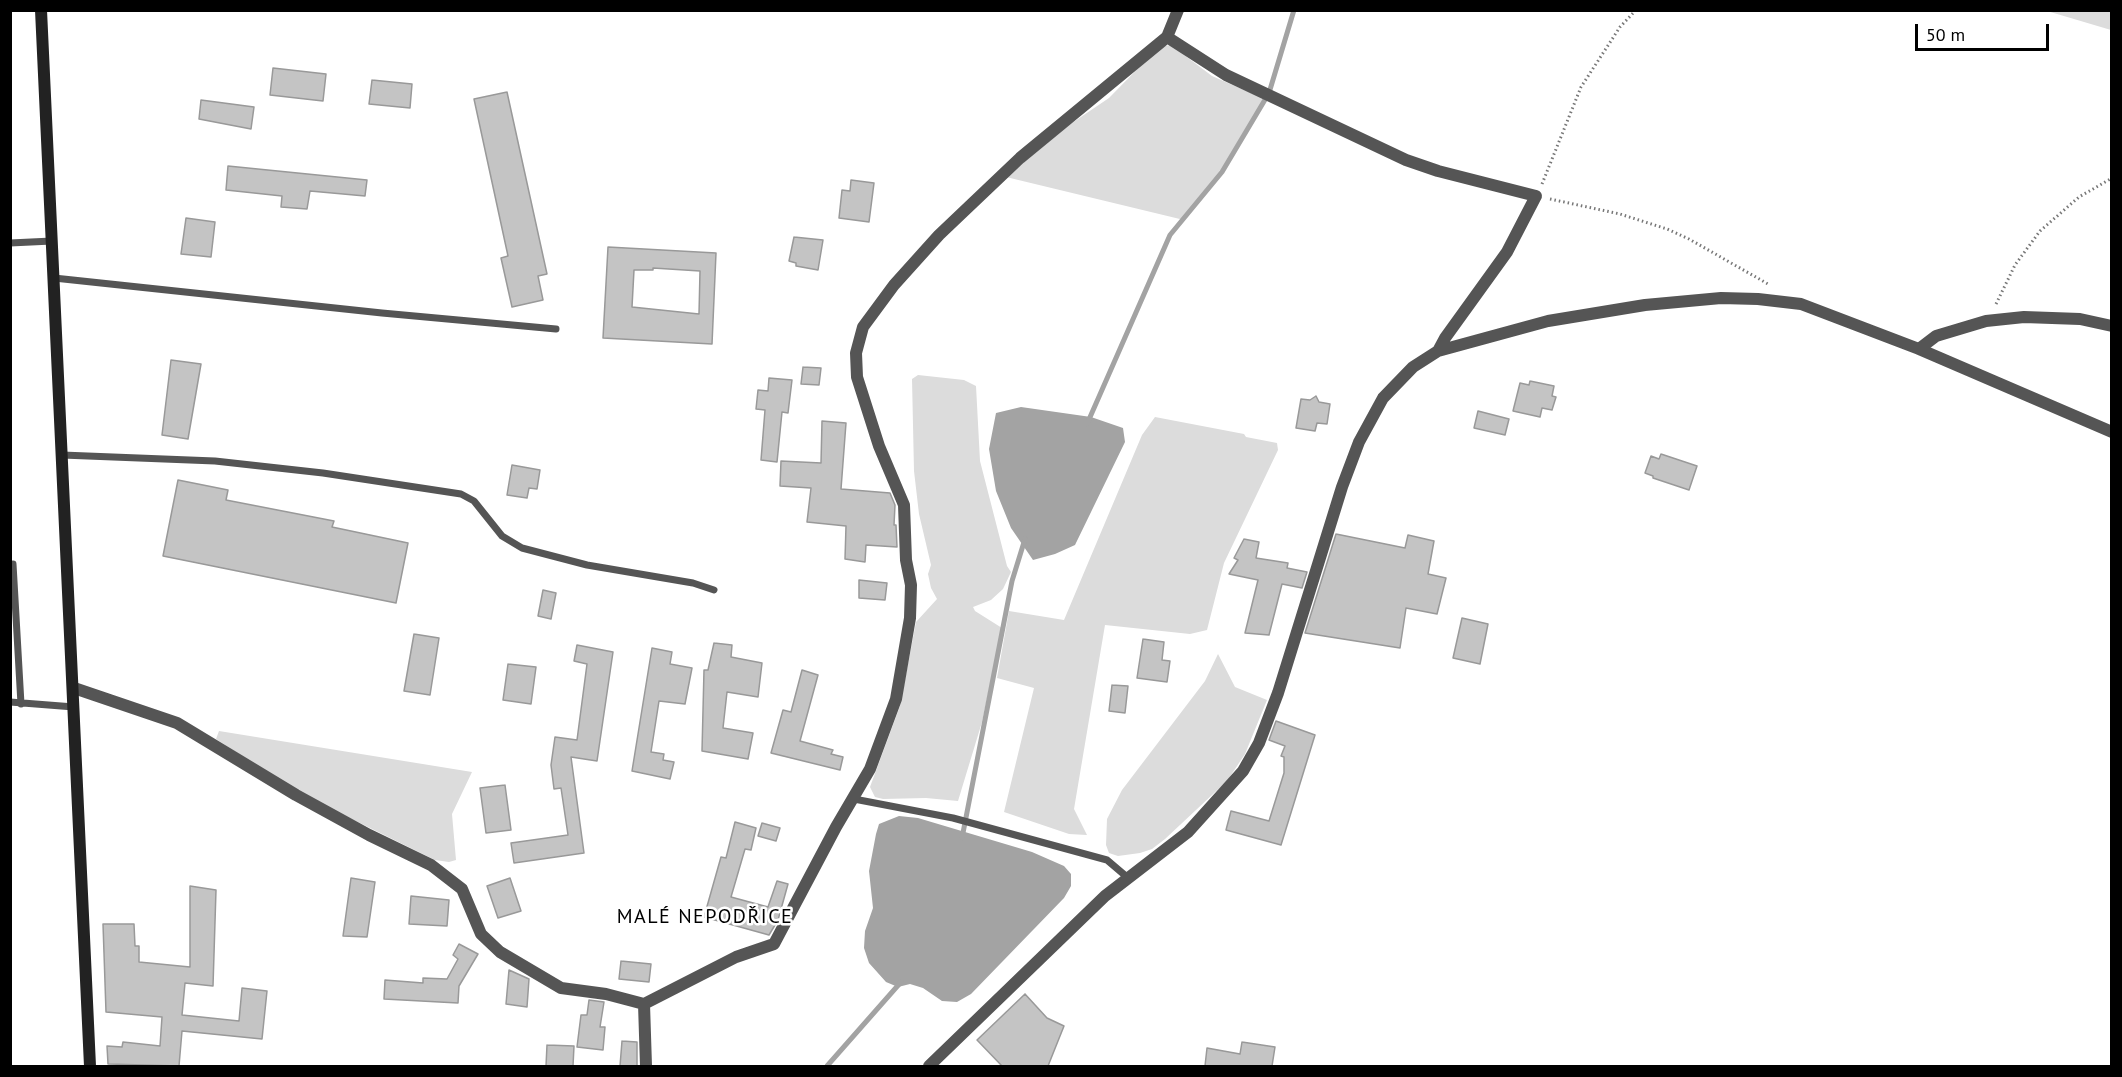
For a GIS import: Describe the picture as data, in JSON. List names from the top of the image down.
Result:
{
  "districts": ["MALÉ NEPODŘICE"],
  "scale_bar": "50 m"
}
